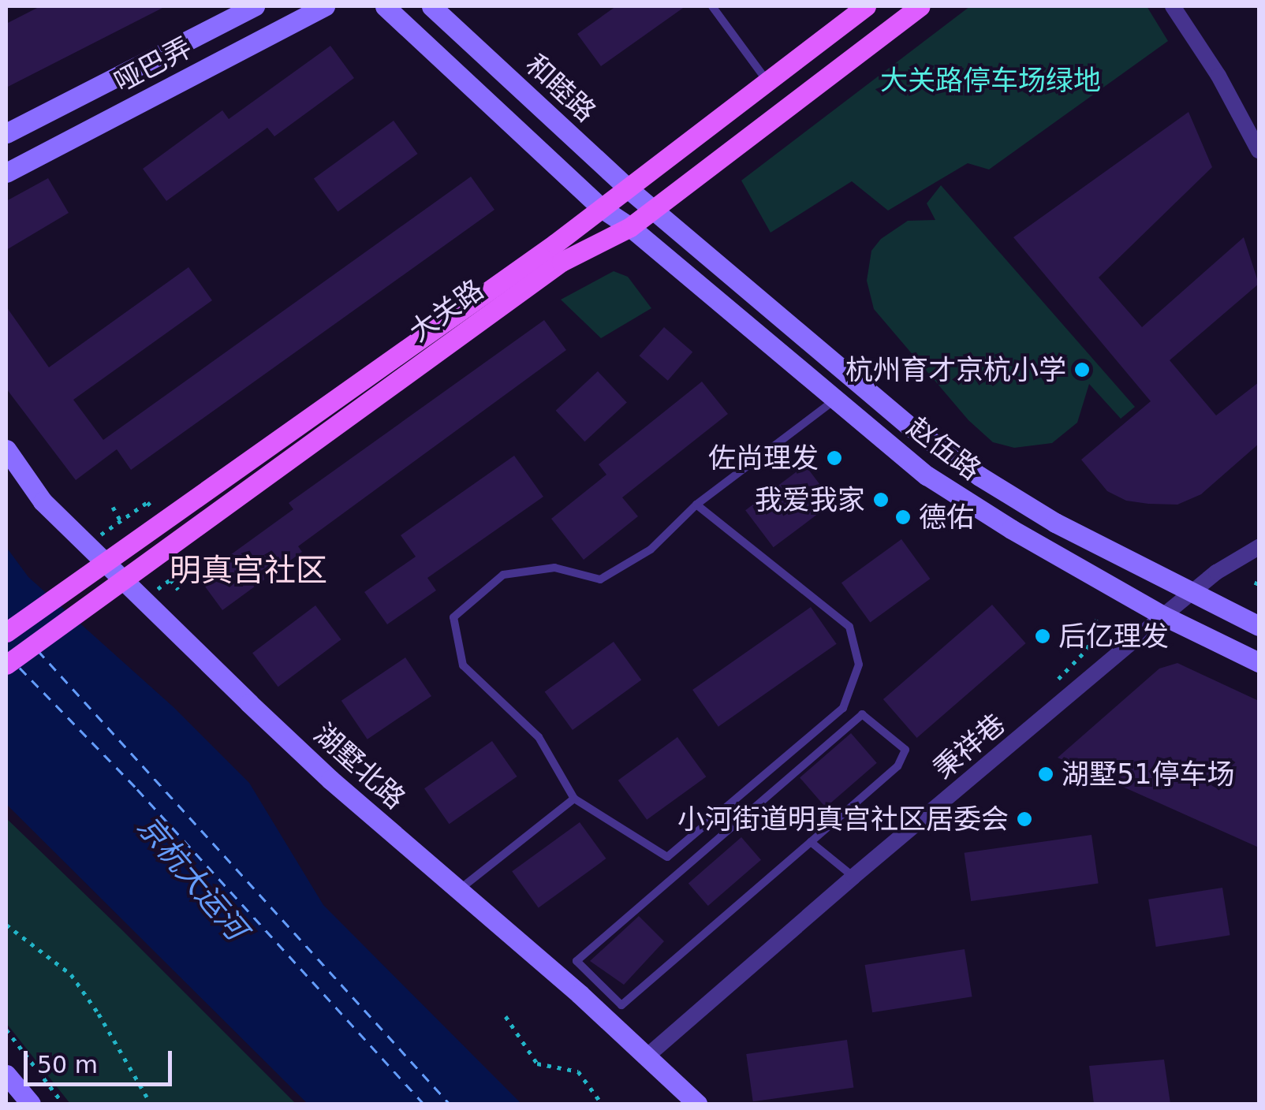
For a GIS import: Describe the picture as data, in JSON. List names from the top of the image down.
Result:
{
  "streets": {
    "main road": [
      "哑巴弄",
      "和睦路",
      "大关路",
      "赵伍路",
      "湖墅北路"
    ],
    "street": ["秉祥巷"]
  },
  "crossings": [
    ["和睦路", "大关路"],
    ["和睦路", "赵伍路"],
    ["大关路", "赵伍路"],
    ["赵伍路", "秉祥巷"],
    ["秉祥巷", "湖墅北路"]
  ],
  "districts": ["明真宫社区"],
  "water": ["京杭大运河"],
  "parks": ["大关路停车场绿地"],
  "places": [
    "杭州育才京杭小学",
    "佐尚理发",
    "我爱我家",
    "德佑",
    "后亿理发",
    "湖墅51停车场",
    "小河街道明真宫社区居委会"
  ],
  "scale_bar": "50 m"
}
